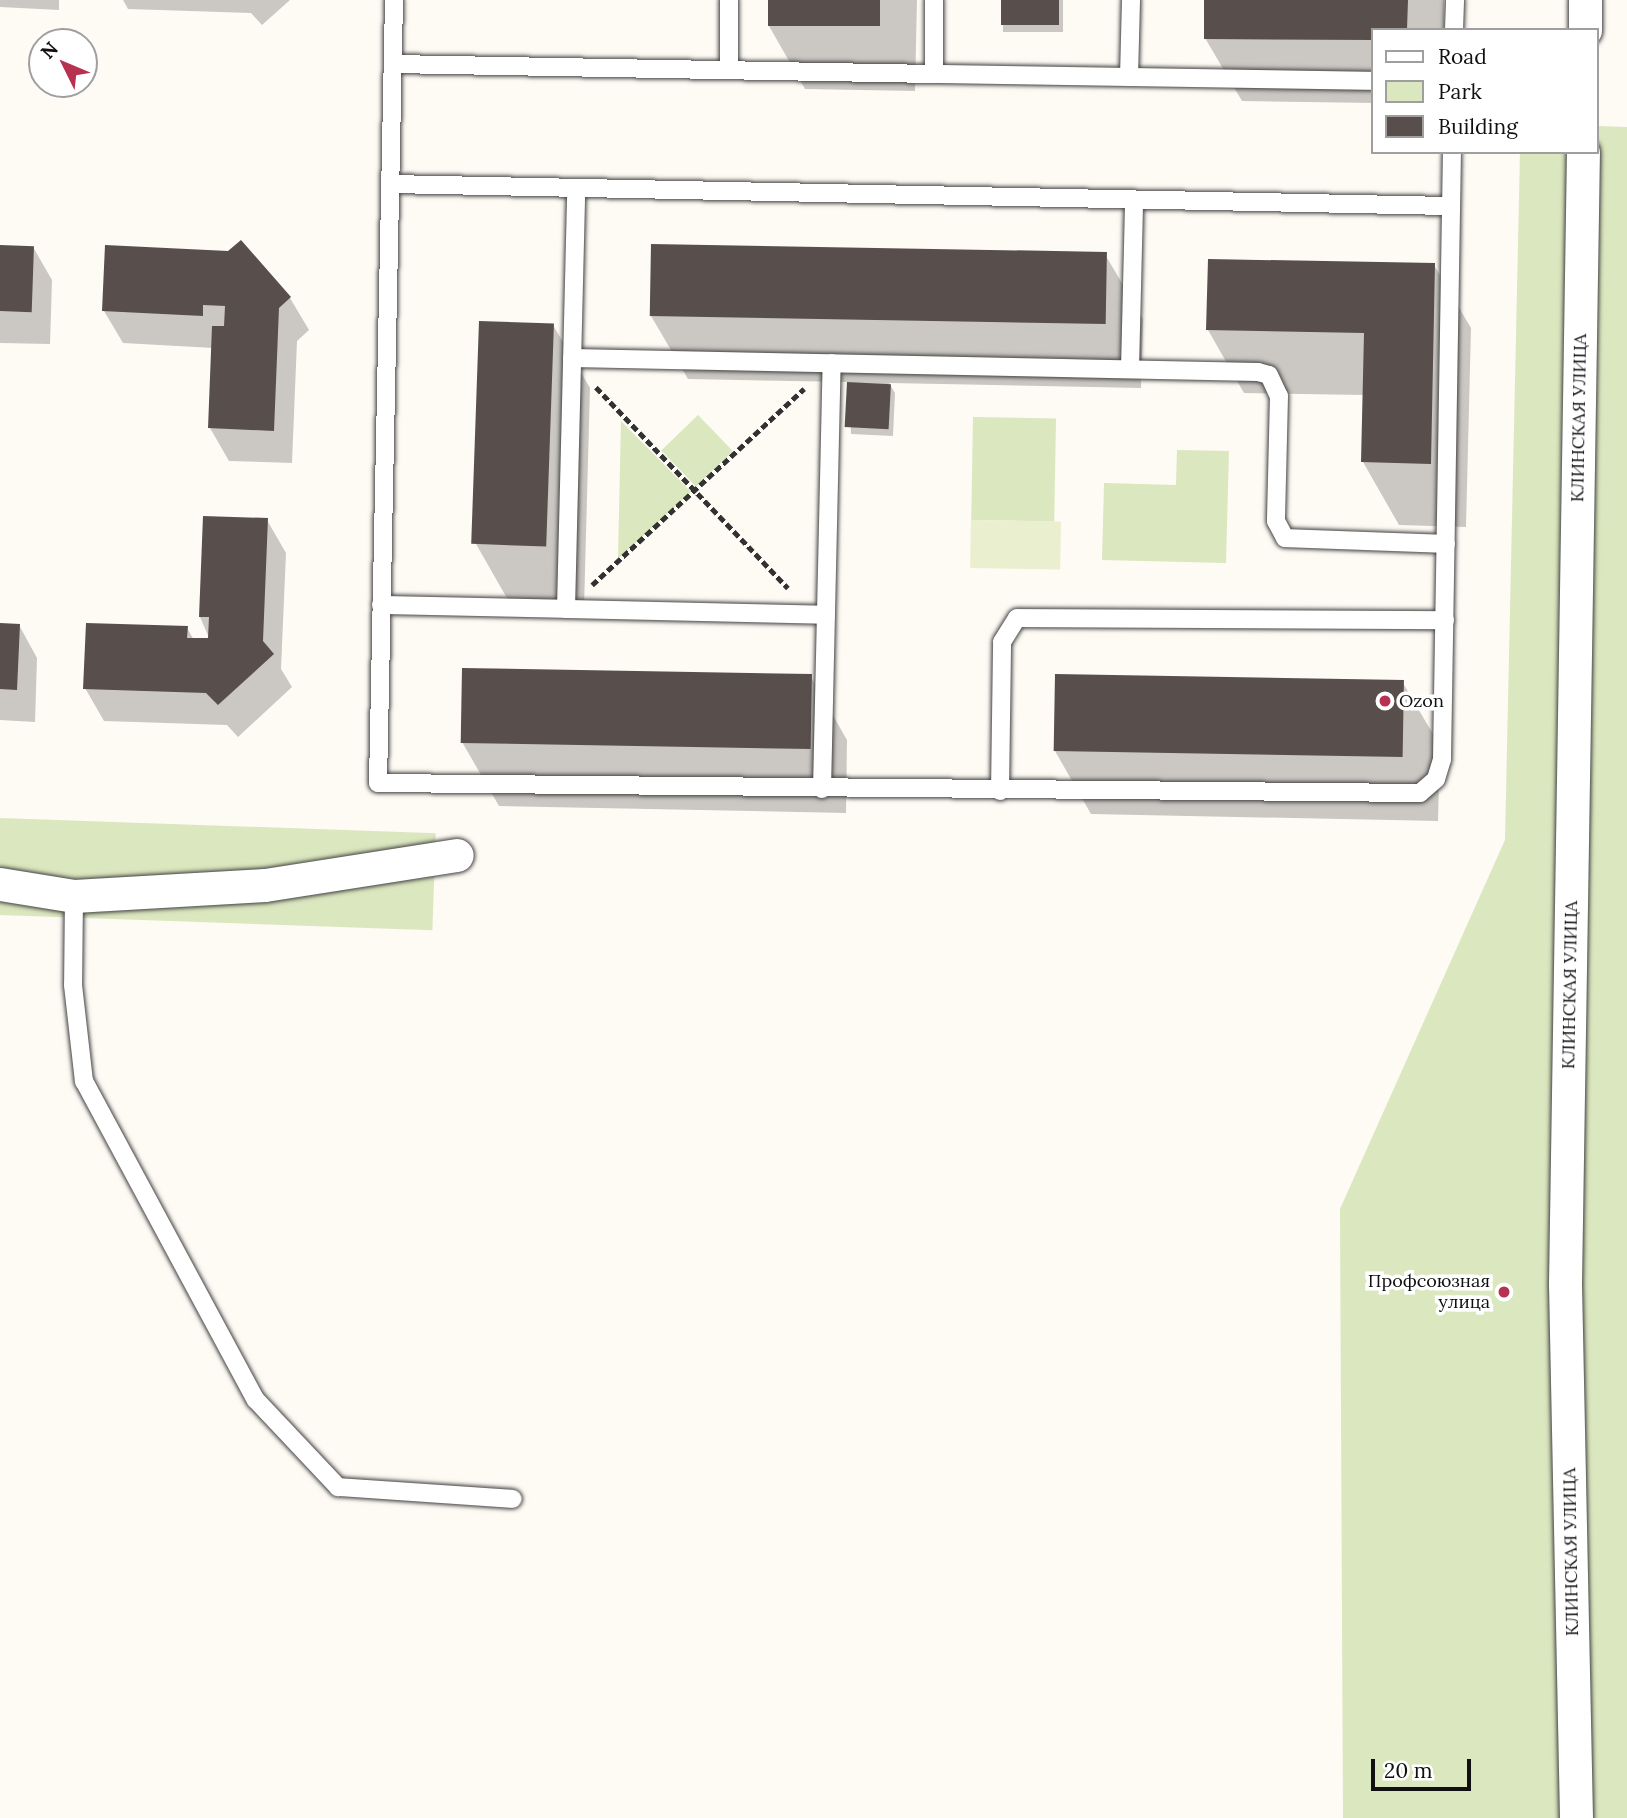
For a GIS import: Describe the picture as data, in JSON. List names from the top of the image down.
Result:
{
  "streets": {
    "street": ["КЛИНСКАЯ УЛИЦА"]
  },
  "places": ["Ozon", "Профсоюзная улица"],
  "legend": ["Road", "Park", "Building"],
  "scale_bar": "20 m",
  "north": "top left"
}
